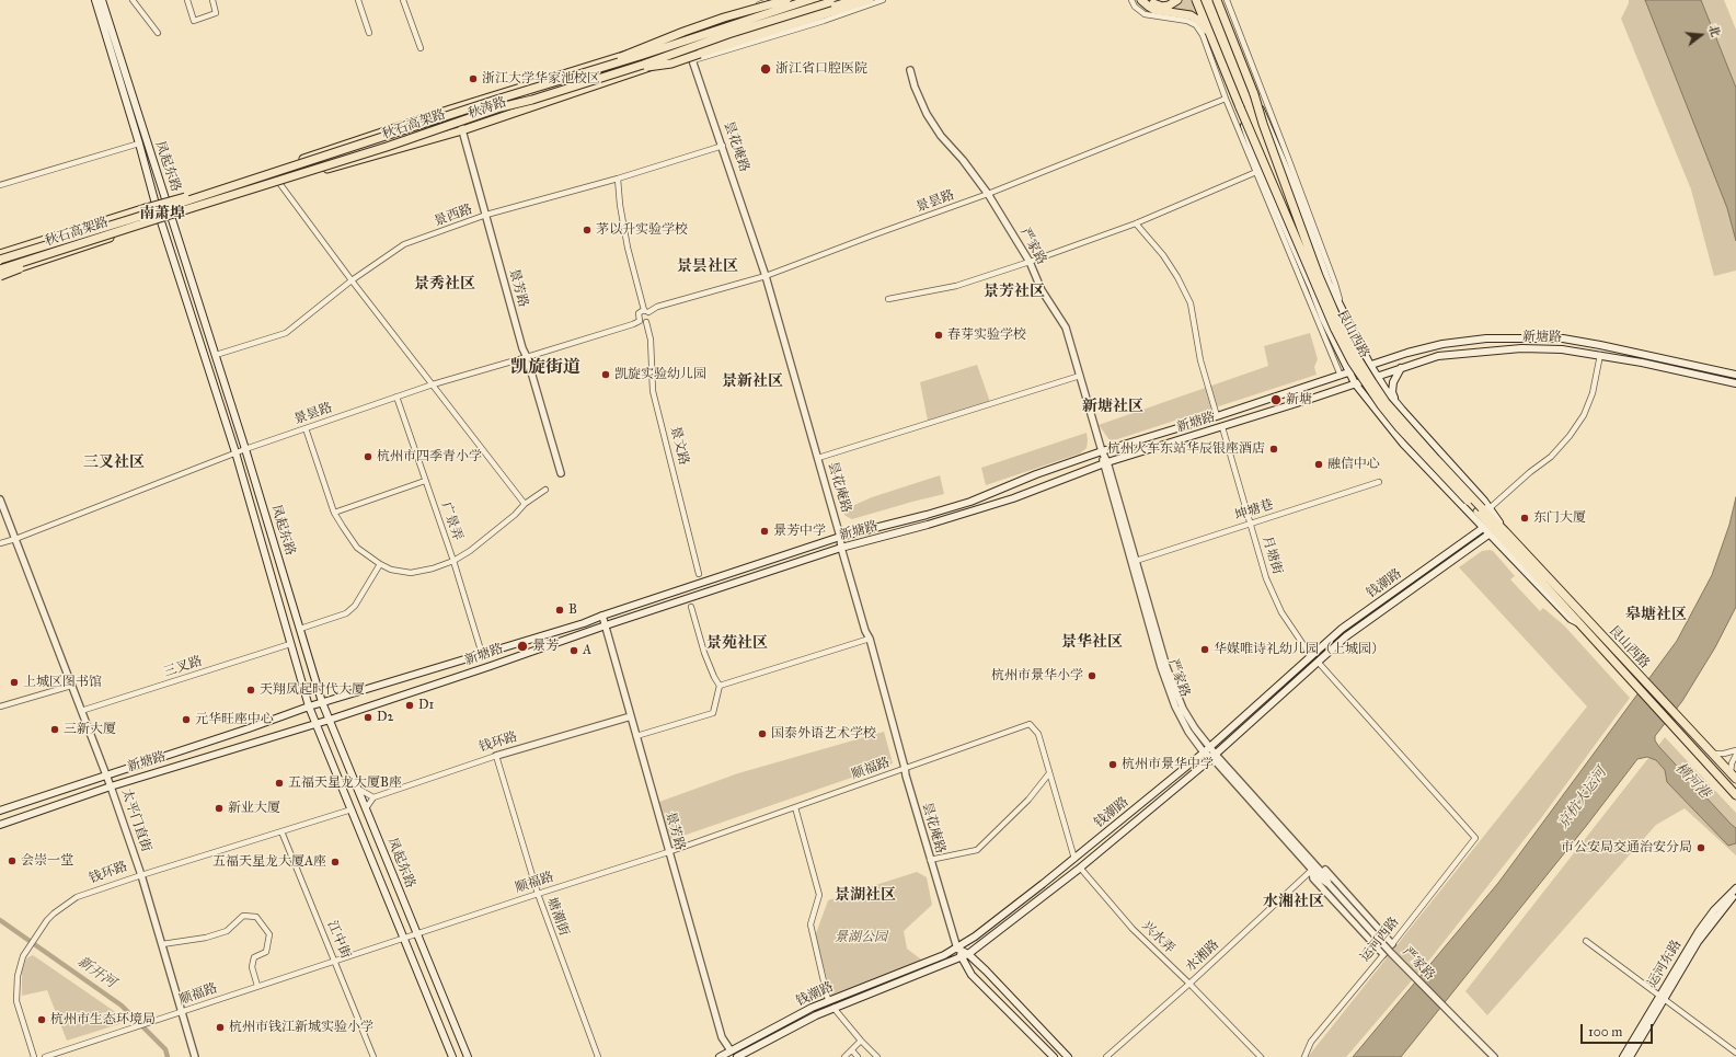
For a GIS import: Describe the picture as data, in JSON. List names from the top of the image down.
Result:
{
  "streets": {
    "main road": [
      "秋涛路",
      "秋石高架路",
      "昙花庵路",
      "凤起东路",
      "艮山西路",
      "新塘路",
      "钱潮路",
      "运河东路"
    ],
    "street": [
      "景昙路",
      "景西路",
      "严家路",
      "景芳路",
      "景文路",
      "坤塘巷",
      "广景弄",
      "月塘街",
      "三叉路",
      "钱环路",
      "顺福路",
      "太平门直街",
      "塘潮街",
      "兴水弄",
      "江中街",
      "运河西路",
      "水湘路"
    ]
  },
  "crossings": [
    ["秋涛路", "秋石高架路"],
    ["秋涛路", "昙花庵路"],
    ["秋涛路", "凤起东路"],
    ["秋涛路", "景芳路"],
    ["昙花庵路", "景昙路"],
    ["昙花庵路", "景西路"],
    ["昙花庵路", "新塘路"],
    ["昙花庵路", "钱潮路"],
    ["昙花庵路", "顺福路"],
    ["凤起东路", "景昙路"],
    ["凤起东路", "景西路"],
    ["凤起东路", "新塘路"],
    ["凤起东路", "三叉路"],
    ["凤起东路", "钱环路"],
    ["凤起东路", "顺福路"],
    ["景昙路", "严家路"],
    ["景昙路", "景芳路"],
    ["景昙路", "广景弄"],
    ["景昙路", "太平门直街"],
    ["景西路", "景芳路"],
    ["严家路", "新塘路"],
    ["严家路", "坤塘巷"],
    ["严家路", "钱潮路"],
    ["严家路", "运河西路"],
    ["严家路", "水湘路"],
    ["景芳路", "新塘路"],
    ["景芳路", "钱潮路"],
    ["景芳路", "钱环路"],
    ["景芳路", "顺福路"],
    ["艮山西路", "新塘路"],
    ["艮山西路", "钱潮路"],
    ["新塘路", "广景弄"],
    ["新塘路", "月塘街"],
    ["新塘路", "太平门直街"],
    ["坤塘巷", "月塘街"],
    ["月塘街", "钱潮路"],
    ["钱潮路", "兴水弄"],
    ["钱潮路", "运河西路"],
    ["三叉路", "太平门直街"],
    ["钱环路", "太平门直街"],
    ["钱环路", "塘潮街"],
    ["钱环路", "江中街"],
    ["顺福路", "太平门直街"],
    ["顺福路", "塘潮街"],
    ["顺福路", "江中街"],
    ["兴水弄", "水湘路"]
  ],
  "districts": [
    "南萧埠",
    "景昙社区",
    "景秀社区",
    "景芳社区",
    "凯旋街道",
    "景新社区",
    "新塘社区",
    "三叉社区",
    "皋塘社区",
    "景华社区",
    "景苑社区",
    "景湖社区",
    "水湘社区"
  ],
  "water": ["横河港", "京杭大运河", "新开河"],
  "parks": ["景湖公园"],
  "places": [
    "浙江省口腔医院",
    "浙江大学华家池校区",
    "茅以升实验学校",
    "春芽实验学校",
    "凯旋实验幼儿园",
    "新塘",
    "杭州火车东站华辰银座酒店",
    "杭州市四季青小学",
    "融信中心",
    "东门大厦",
    "景芳中学",
    "B",
    "景芳",
    "华媒唯诗礼幼儿园（上城园）",
    "A",
    "杭州市景华小学",
    "上城区图书馆",
    "天翔凤起时代大厦",
    "D1",
    "D2",
    "元华旺座中心",
    "三新大厦",
    "国泰外语艺术学校",
    "杭州市景华中学",
    "五福天星龙大厦B座",
    "新业大厦",
    "市公安局交通治安分局",
    "会崇一堂",
    "五福天星龙大厦A座",
    "杭州市生态环境局",
    "杭州市钱江新城实验小学"
  ],
  "scale_bar": "100 m",
  "north": "right"
}
